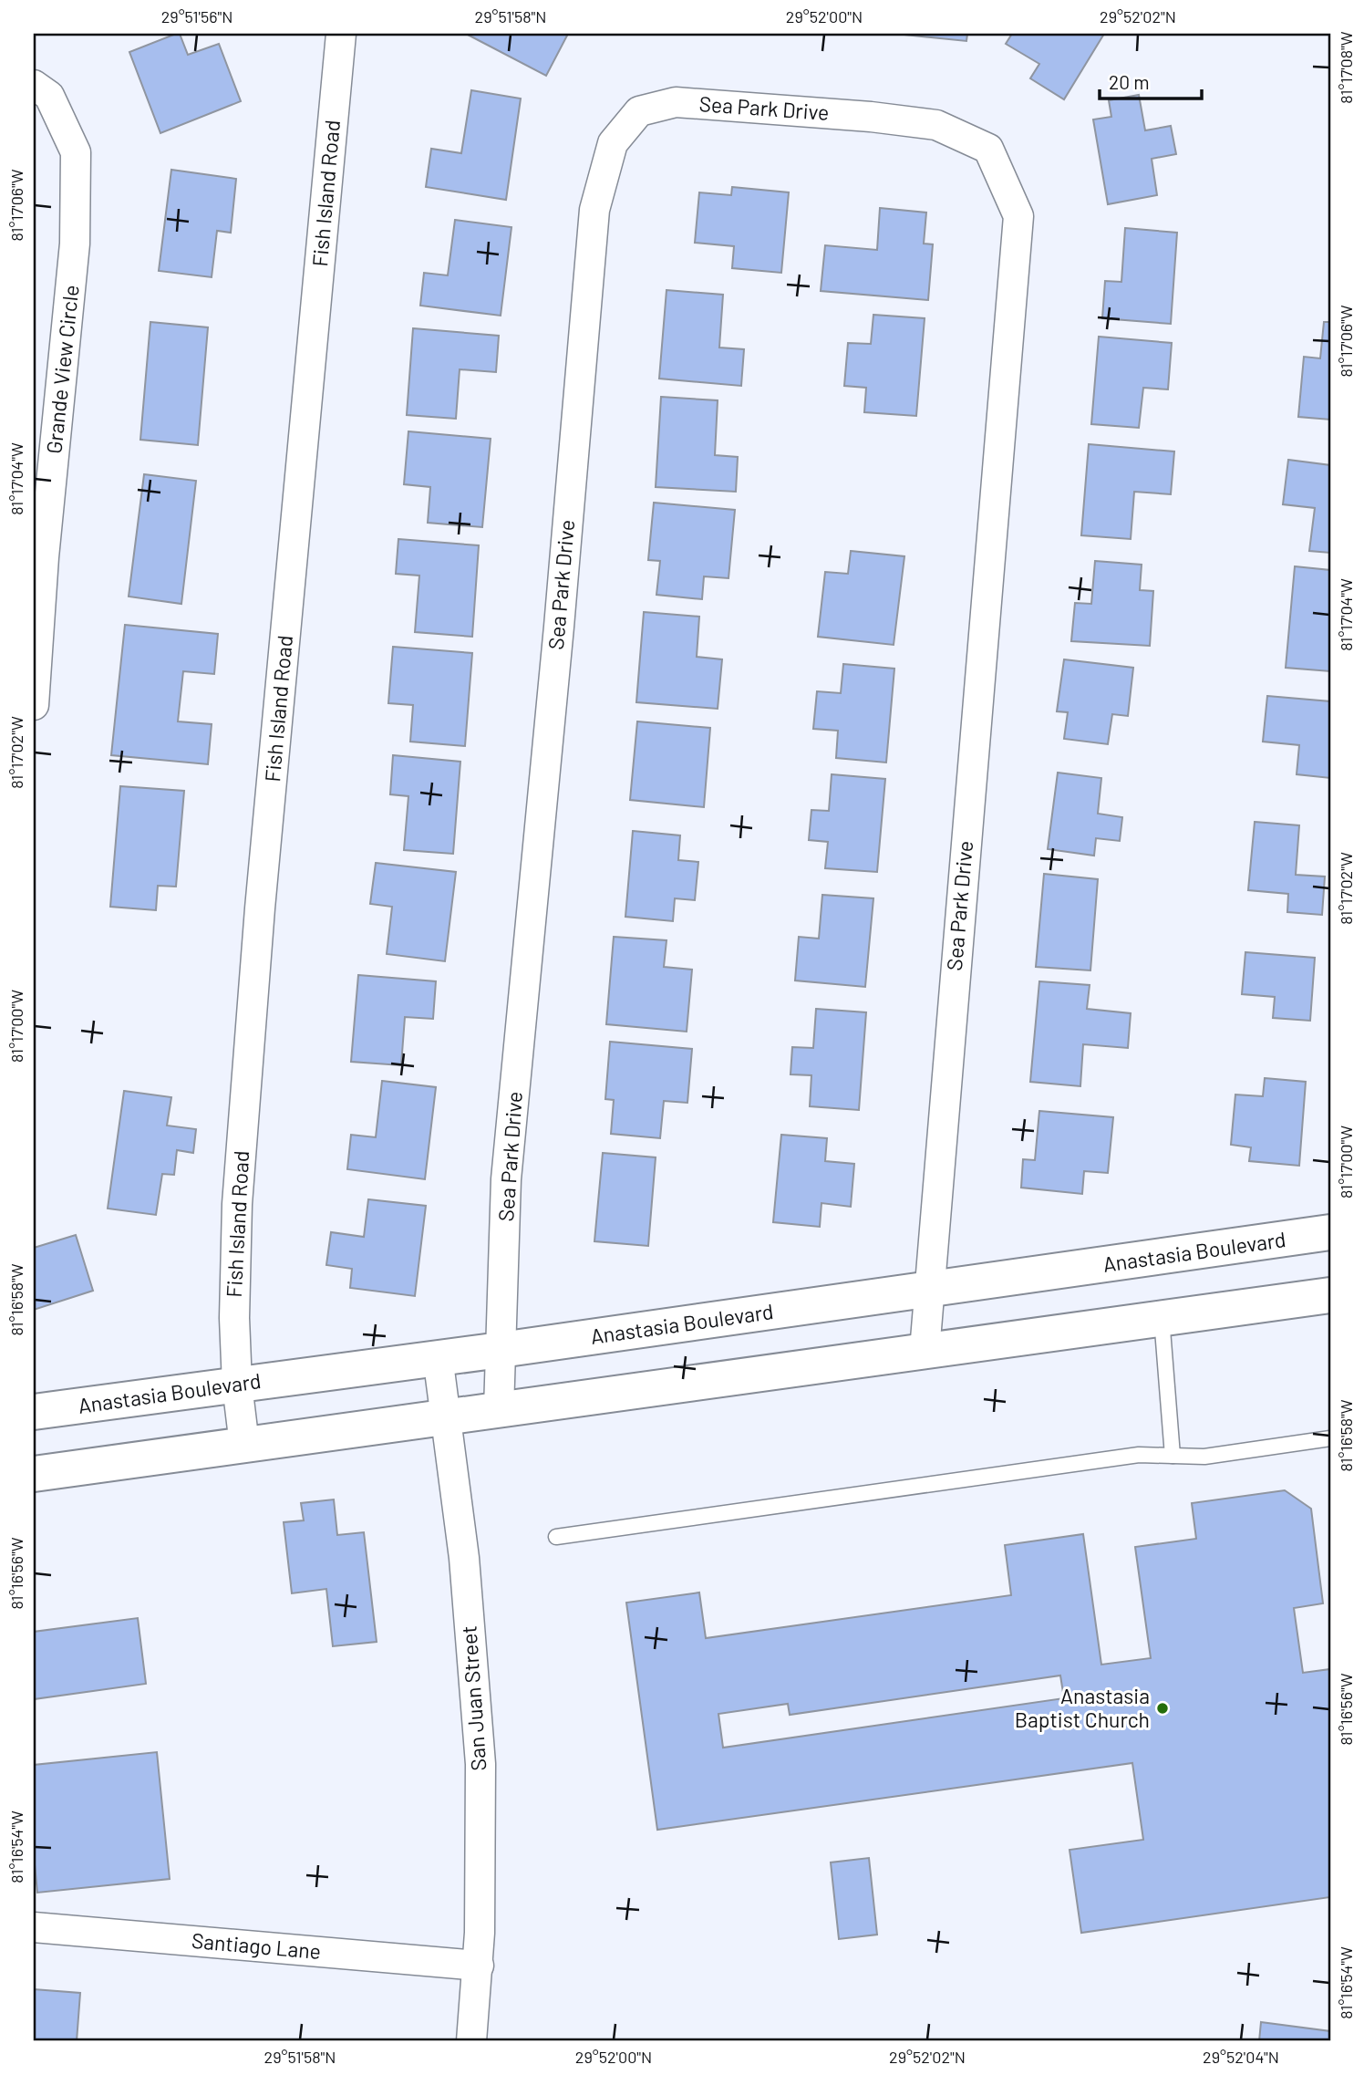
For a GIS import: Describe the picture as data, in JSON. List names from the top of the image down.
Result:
{
  "streets": {
    "main road": ["Anastasia Boulevard"],
    "street": [
      "Sea Park Drive",
      "Fish Island Road",
      "Grande View Circle",
      "San Juan Street",
      "Santiago Lane"
    ]
  },
  "crossings": [
    ["Sea Park Drive", "Anastasia Boulevard"],
    ["Fish Island Road", "Anastasia Boulevard"],
    ["Anastasia Boulevard", "San Juan Street"],
    ["San Juan Street", "Santiago Lane"]
  ],
  "places": ["Anastasia Baptist Church"],
  "scale_bar": "20 m",
  "coordinates": [
    "29°51'56\"N",
    "29°51'58\"N",
    "29°52'00\"N",
    "29°52'02\"N",
    "81°17'08\"W",
    "81°17'06\"W",
    "81°17'04\"W",
    "81°17'02\"W",
    "81°17'00\"W",
    "81°16'58\"W",
    "81°16'56\"W",
    "81°16'54\"W",
    "29°52'04\"N"
  ]
}
